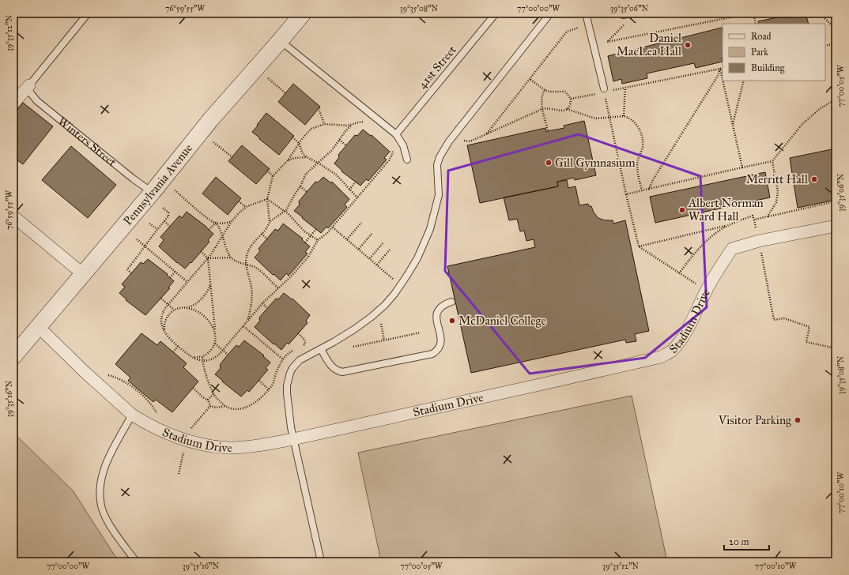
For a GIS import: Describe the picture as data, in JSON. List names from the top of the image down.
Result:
{
  "streets": {
    "main road": ["Pennsylvania Avenue"],
    "street": ["Stadium Drive"],
    "lane": ["41st Street", "Winters Street"]
  },
  "crossings": [
    ["Winters Street", "Pennsylvania Avenue"],
    ["Pennsylvania Avenue", "Stadium Drive"]
  ],
  "places": [
    "Daniel MacLea Hall",
    "Gill Gymnasium",
    "Merritt Hall",
    "Albert Norman Ward Hall",
    "McDaniel College",
    "Visitor Parking"
  ],
  "legend": ["Road", "Park", "Building"],
  "scale_bar": "20 m",
  "coordinates": [
    "76°59'55\"W",
    "39°35'08\"N",
    "77°00'00\"W",
    "39°35'06\"N",
    "39°35'12\"N",
    "77°00'05\"W",
    "39°35'16\"N",
    "77°00'10\"W"
  ]
}
